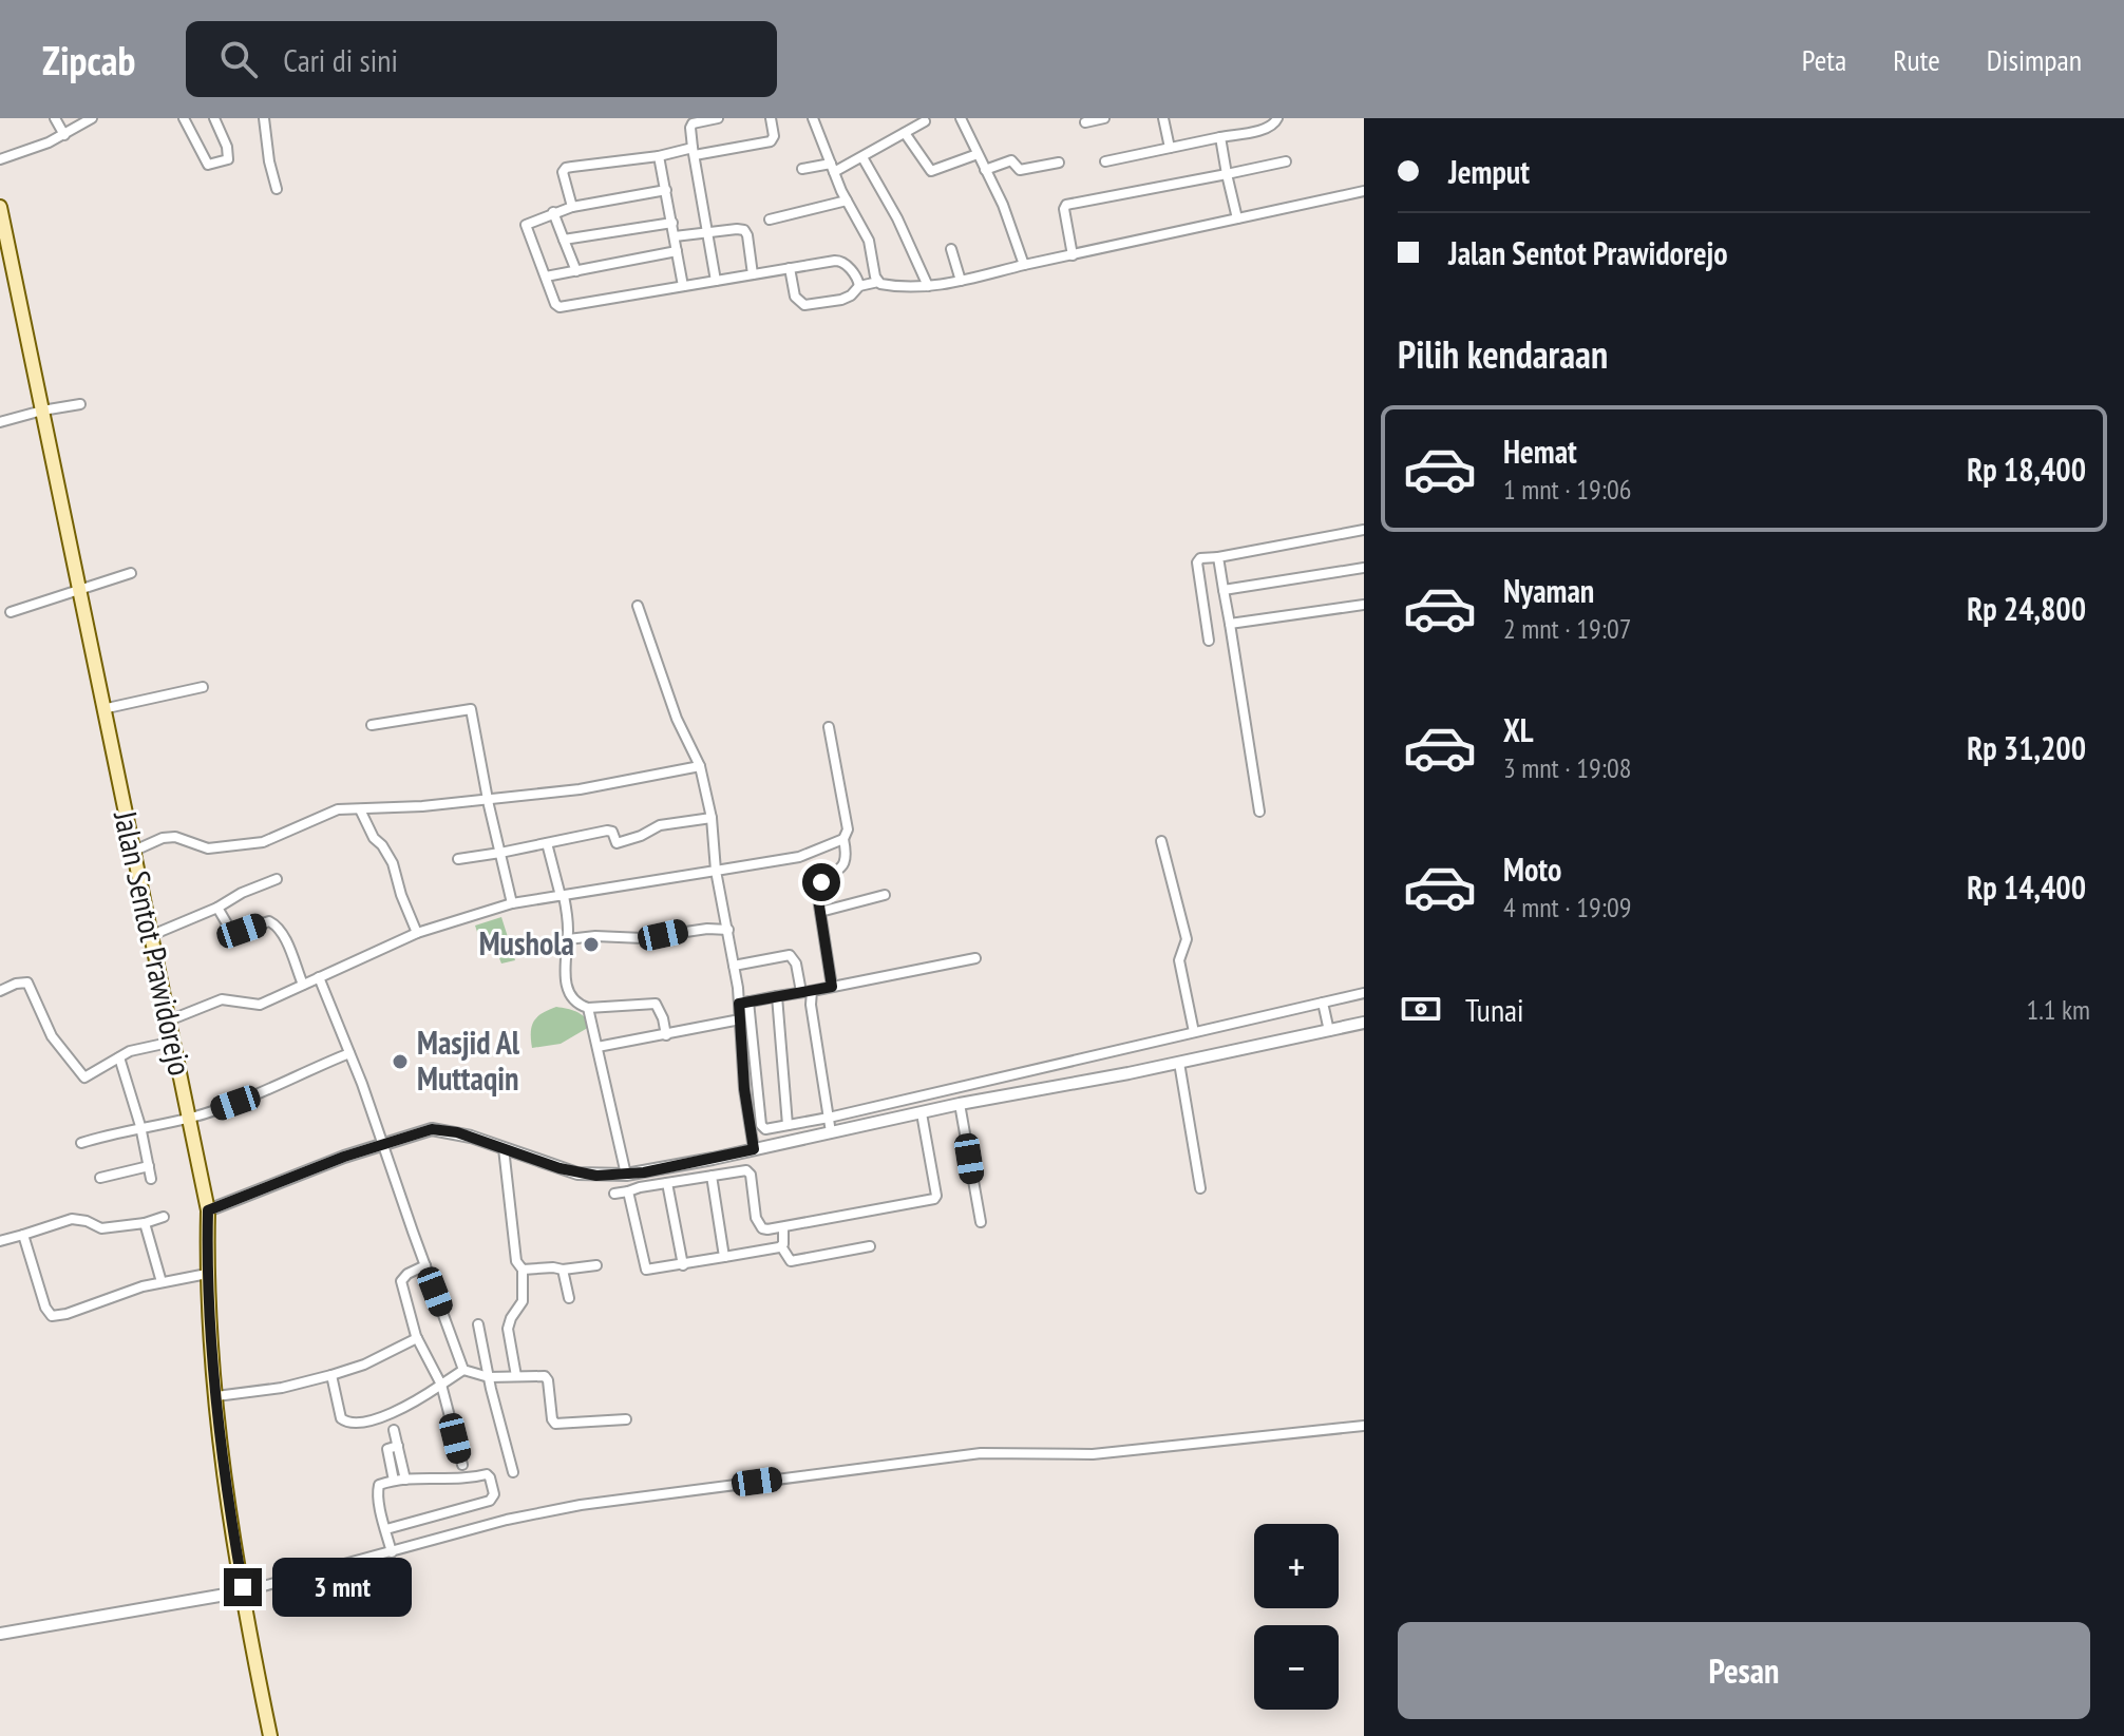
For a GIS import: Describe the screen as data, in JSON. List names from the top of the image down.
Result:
{
  "streets": {
    "main road": ["Jalan Sentot Prawidorejo"]
  },
  "places": ["Mushola", "Masjid Al Muttaqin"],
  "page": {
    "header": "Zipcab",
    "search": "Cari di sini",
    "nav": ["Peta", "Rute", "Disimpan"],
    "banner": ["Jemput", "Jalan Sentot Prawidorejo"],
    "heading": "Pilih kendaraan",
    "list": [
      {
        "name": "Hemat",
        "note": "1 mnt · 19:06",
        "value": "Rp 18,400"
      },
      {
        "name": "Nyaman",
        "note": "2 mnt · 19:07",
        "value": "Rp 24,800"
      },
      {
        "name": "XL",
        "note": "3 mnt · 19:08",
        "value": "Rp 31,200"
      },
      {
        "name": "Moto",
        "note": "4 mnt · 19:09",
        "value": "Rp 14,400"
      }
    ],
    "pay": ["Tunai", "1.1 km"],
    "map_buttons": ["+", "−"],
    "bubble": "3 mnt",
    "buttons": "Pesan"
  }
}
